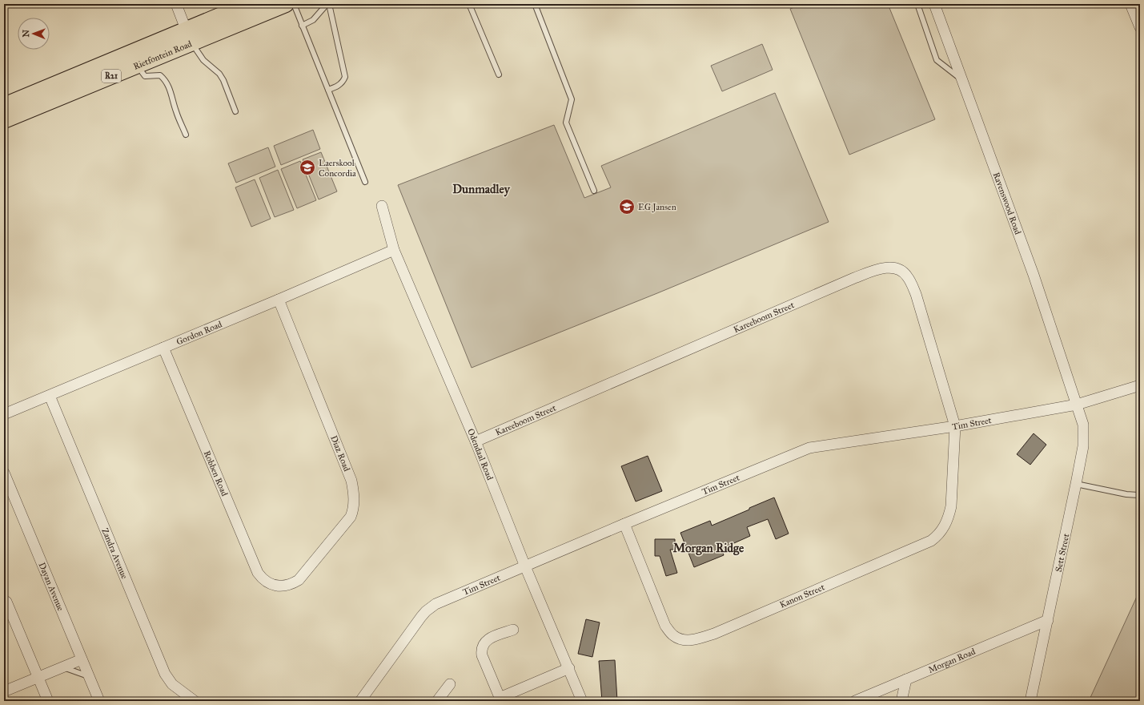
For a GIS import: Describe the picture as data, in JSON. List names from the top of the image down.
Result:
{
  "streets": {
    "main road": ["Rietfontein Road", "R21"],
    "street": [
      "Ravenswood Road",
      "Kareeboom Street",
      "Gordon Road",
      "Tim Street",
      "Diaz Road",
      "Odendaal Road",
      "Robben Road",
      "Sett Street",
      "Zandra Avenue",
      "Dayan Avenue",
      "Kanon Street",
      "Morgan Road"
    ]
  },
  "crossings": [
    ["Ravenswood Road", "Tim Street"],
    ["Ravenswood Road", "Sett Street"],
    ["Kareeboom Street", "Tim Street"],
    ["Kareeboom Street", "Odendaal Road"],
    ["Kareeboom Street", "Kanon Street"],
    ["Gordon Road", "Diaz Road"],
    ["Gordon Road", "Odendaal Road"],
    ["Gordon Road", "Robben Road"],
    ["Gordon Road", "Zandra Avenue"],
    ["Tim Street", "Odendaal Road"],
    ["Tim Street", "Sett Street"],
    ["Tim Street", "Kanon Street"],
    ["Diaz Road", "Robben Road"],
    ["Sett Street", "Morgan Road"]
  ],
  "districts": ["Dunmadley", "Morgan Ridge"],
  "places": {
    "school or university": ["Laerskool Concordia", "EG Jansen"]
  },
  "north": "left"
}
